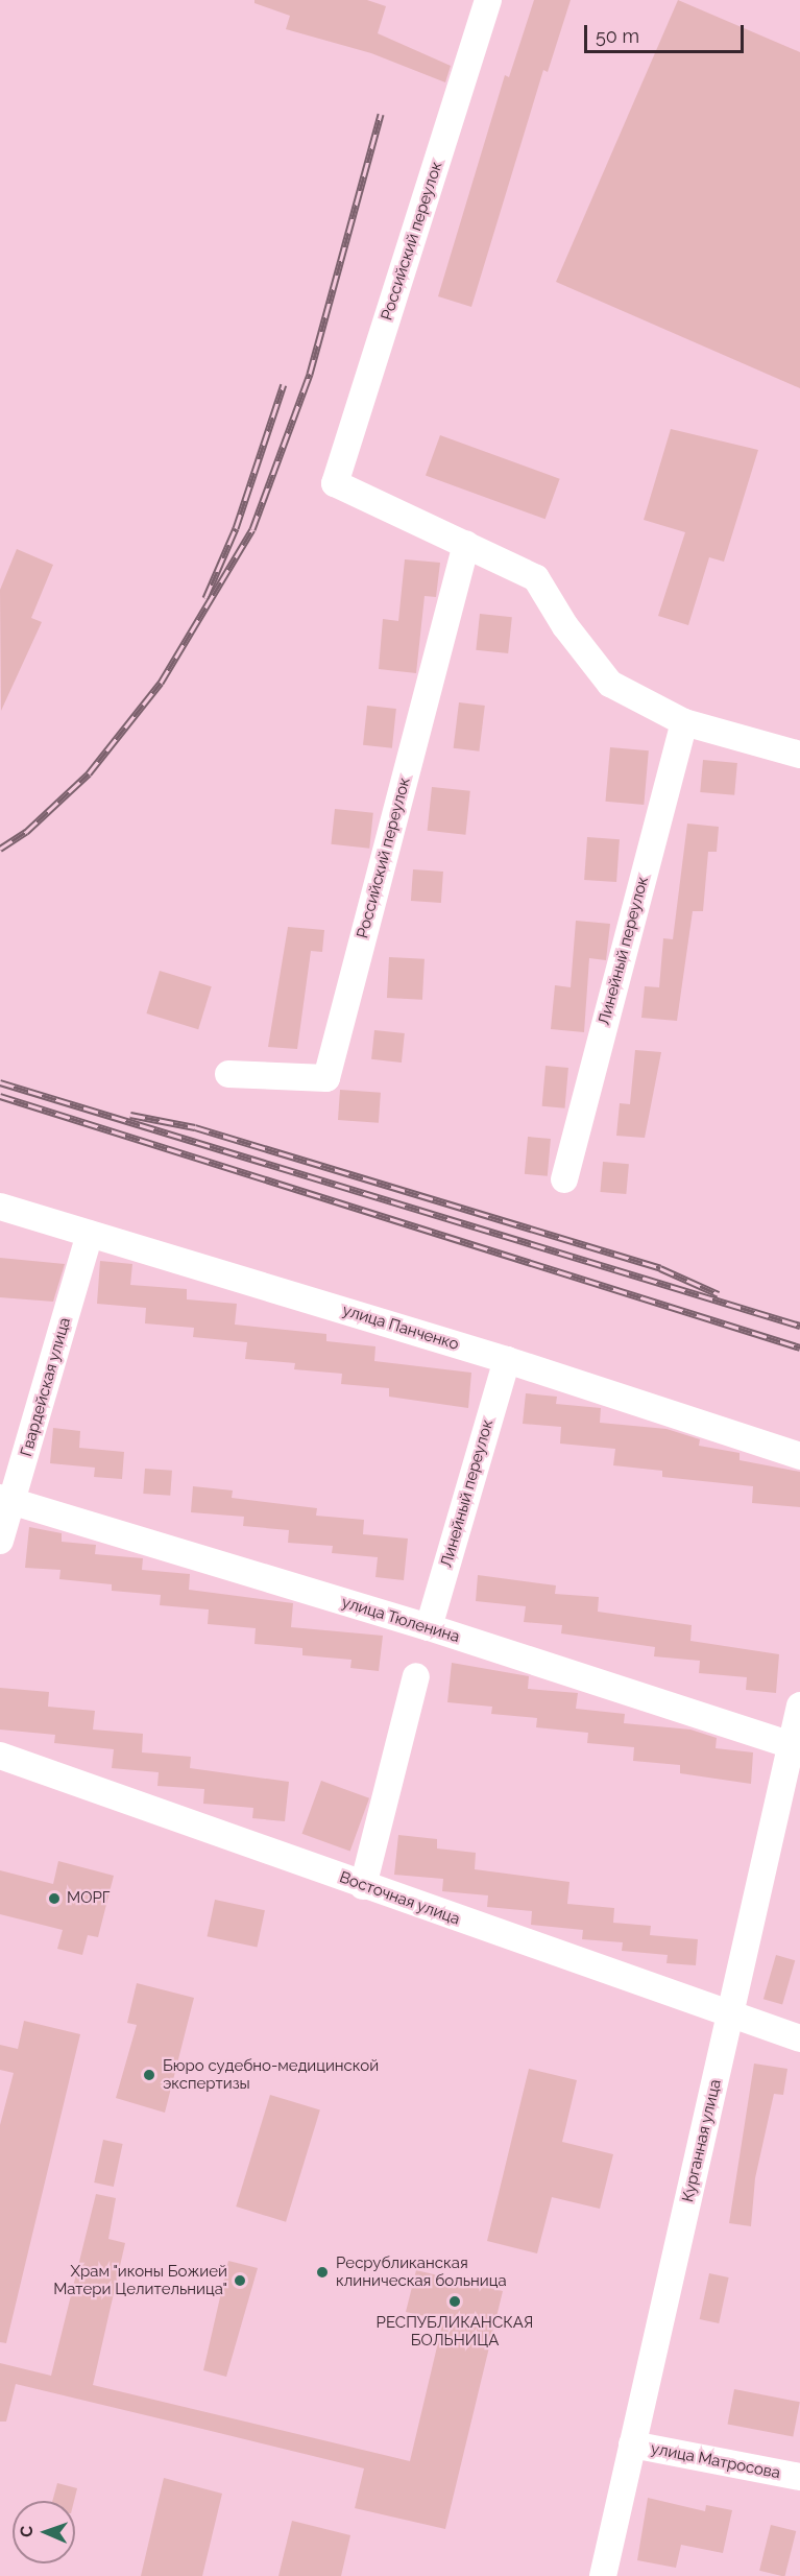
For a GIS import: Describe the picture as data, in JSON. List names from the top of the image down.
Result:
{
  "streets": {
    "street": [
      "Российский переулок",
      "Линейный переулок",
      "улица Панченко",
      "Гвардейская улица",
      "улица Тюленина",
      "Восточная улица",
      "Курганная улица",
      "улица Матросова"
    ]
  },
  "crossings": [
    ["Линейный переулок", "улица Панченко"],
    ["Линейный переулок", "улица Тюленина"],
    ["улица Панченко", "Гвардейская улица"],
    ["Гвардейская улица", "улица Тюленина"],
    ["улица Тюленина", "Курганная улица"],
    ["Восточная улица", "Курганная улица"],
    ["Курганная улица", "улица Матросова"]
  ],
  "places": [
    "МОРГ",
    "Бюро судебно-медицинской экспертизы",
    "Ресрубликанская клиническая больница",
    "Храм \"иконы Божией Матери Целительница\"",
    "РЕСПУБЛИКАНСКАЯ БОЛЬНИЦА"
  ],
  "scale_bar": "50 m",
  "north": "left"
}
